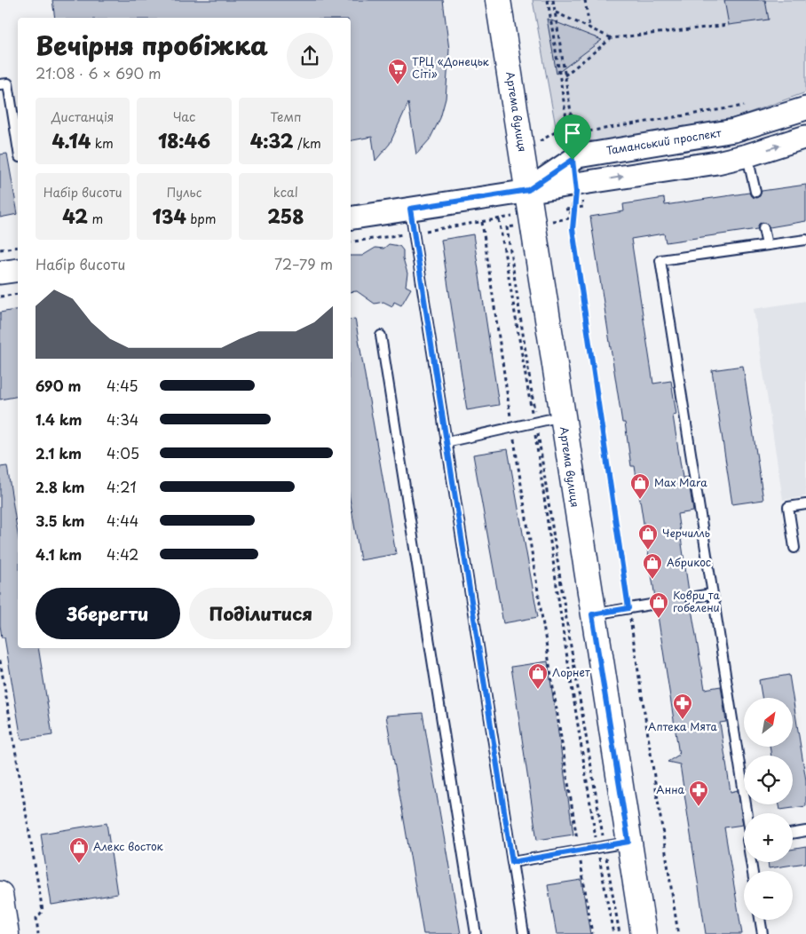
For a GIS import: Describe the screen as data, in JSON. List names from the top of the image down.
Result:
{
  "streets": {
    "main road": ["Артема вулиця"],
    "street": ["Таманський проспект"]
  },
  "crossings": [
    ["Артема вулиця", "Таманський проспект"]
  ],
  "places": {
    "supermarket": ["ТРЦ «Донецьк Сіті»"],
    "shop": [
      "Max Mara",
      "Черчилль",
      "Абрикос",
      "Коври та гобелени",
      "Лорнет",
      "Алекс восток"
    ],
    "pharmacy": ["Аптека Мята", "Анна"]
  },
  "north": "top right",
  "page": {
    "heading": ["Вечірня пробіжка", "21:08 · 6 × 690 m"],
    "stats": [
      ["Дистанція", "4.14 km"],
      ["Час", "18:46"],
      ["Темп", "4:32 /km"],
      ["Набір висоти", "42 m"],
      ["Пульс", "134 bpm"],
      ["kcal", "258"]
    ],
    "chart": ["Набір висоти", "72–79 m"],
    "list": [
      {
        "name": "690 m",
        "note": "4:45"
      },
      {
        "name": "1.4 km",
        "note": "4:34"
      },
      {
        "name": "2.1 km",
        "note": "4:05"
      },
      {
        "name": "2.8 km",
        "note": "4:21"
      },
      {
        "name": "3.5 km",
        "note": "4:44"
      },
      {
        "name": "4.1 km",
        "note": "4:42"
      }
    ],
    "buttons": ["Зберегти", "Поділитися"],
    "map_buttons": ["+", "−"]
  }
}
